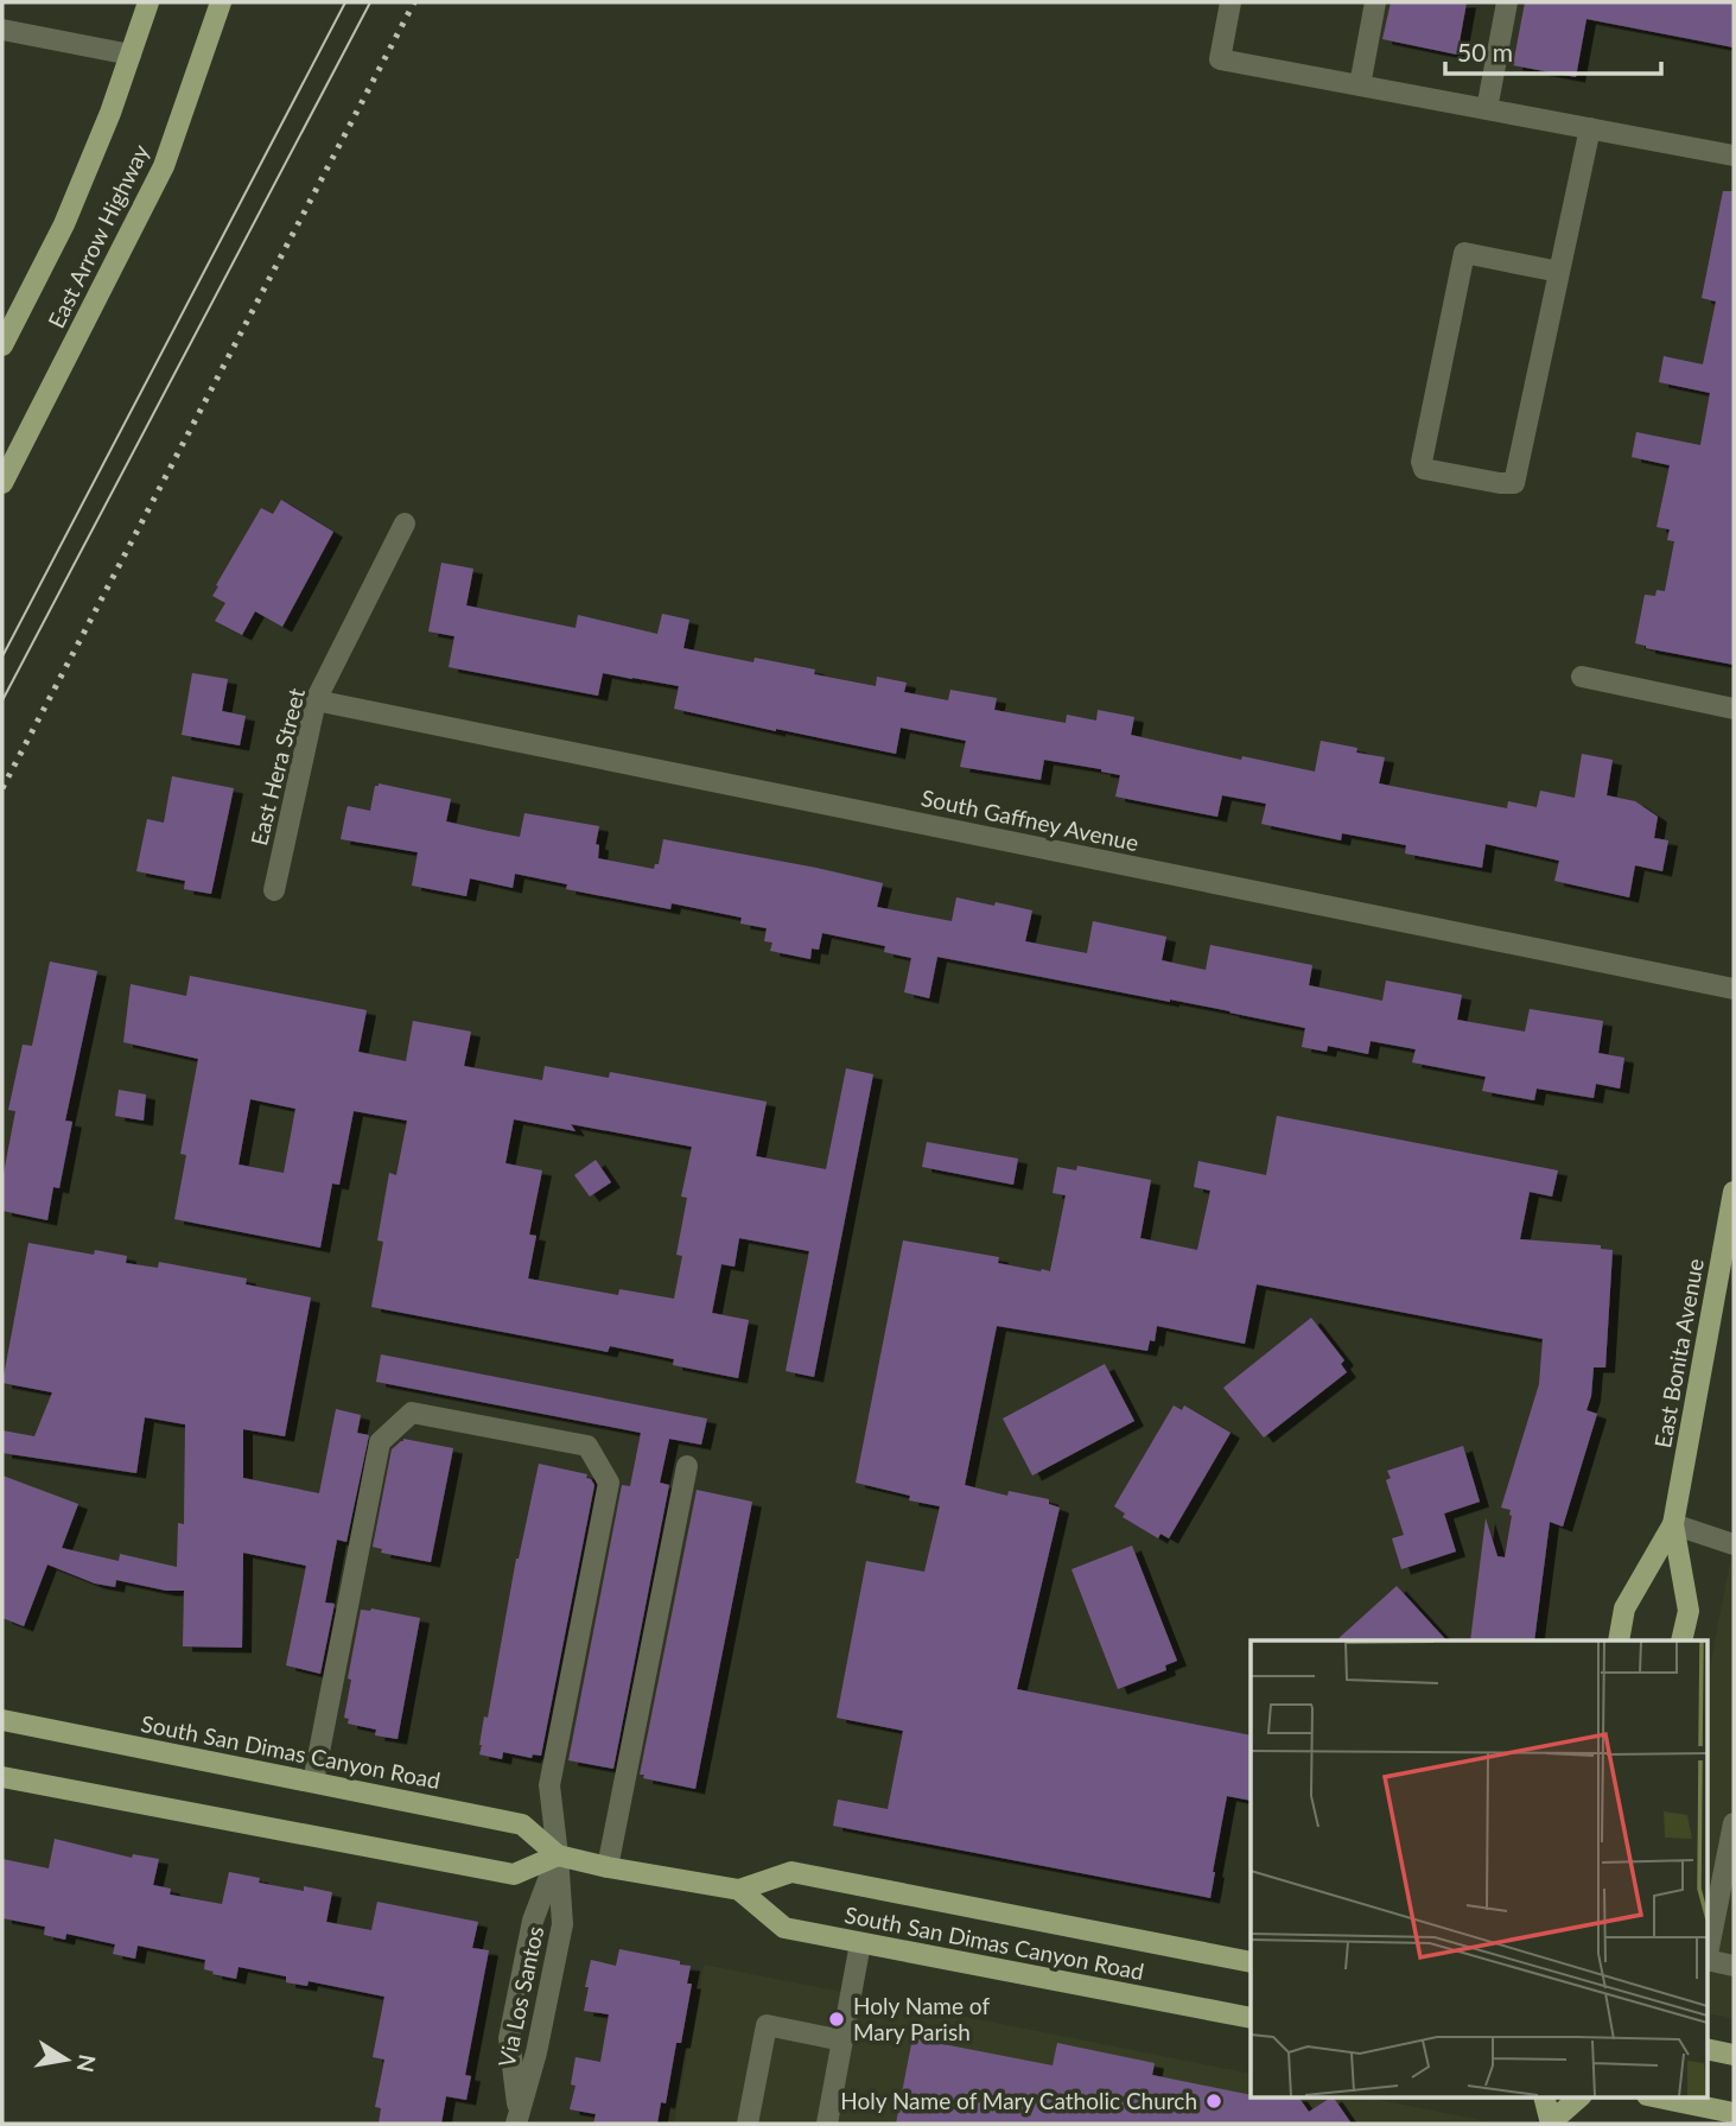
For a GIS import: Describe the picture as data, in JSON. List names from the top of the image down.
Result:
{
  "streets": {
    "main road": ["East Arrow Highway", "East Bonita Avenue", "South San Dimas Canyon Road"],
    "street": ["East Hera Street", "South Gaffney Avenue", "Via Los Santos"]
  },
  "crossings": [
    ["East Hera Street", "South Gaffney Avenue"],
    ["South San Dimas Canyon Road", "Via Los Santos"]
  ],
  "places": ["Holy Name of Mary Parish", "Holy Name of Mary Catholic Church"],
  "scale_bar": "50 m",
  "north": "right"
}
